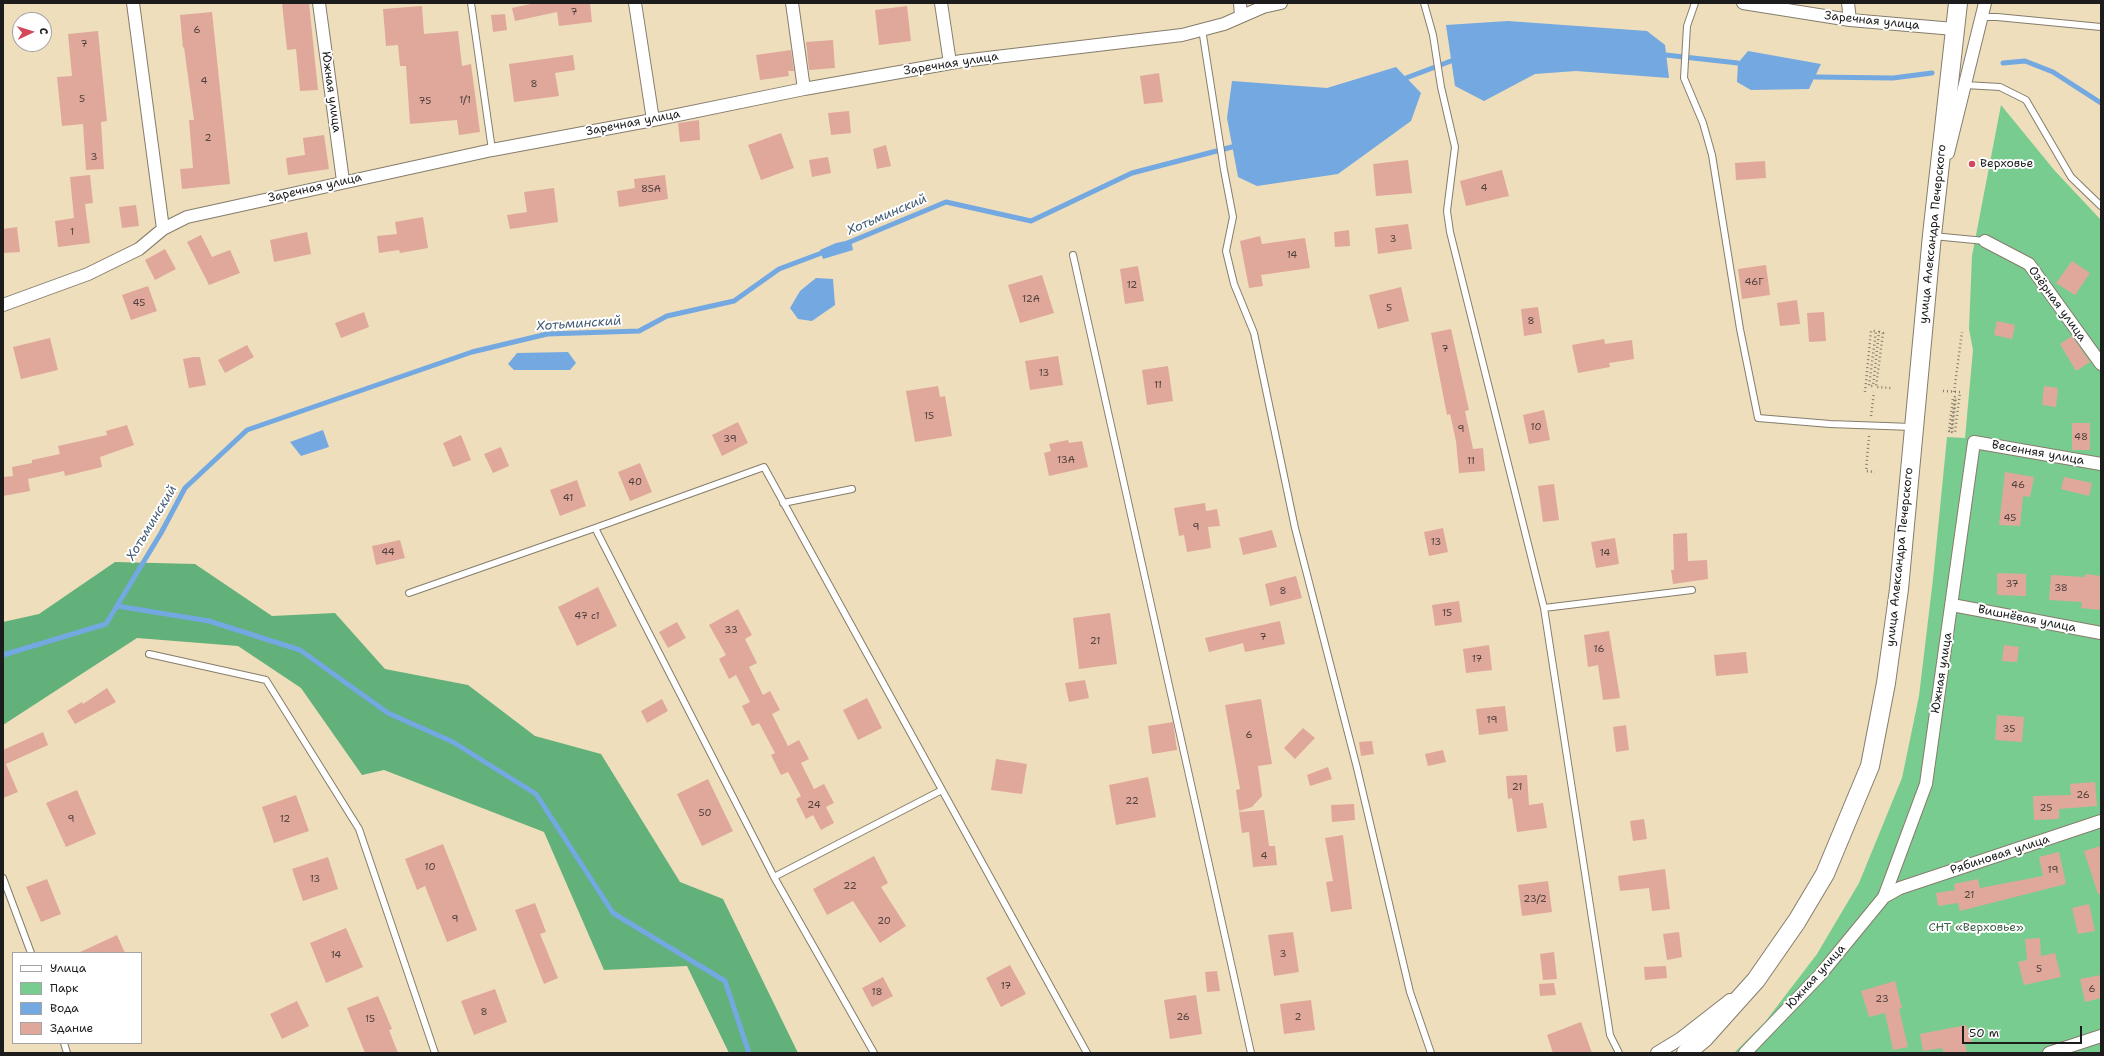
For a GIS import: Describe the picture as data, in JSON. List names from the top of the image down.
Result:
{
  "streets": {
    "main road": ["улица Александра Печерского"],
    "street": [
      "Заречная улица",
      "Южная улица",
      "Озёрная улица",
      "Весенняя улица",
      "Вишнёвая улица",
      "Рябиновая улица"
    ]
  },
  "crossings": [
    ["Заречная улица", "Южная улица"],
    ["Заречная улица", "улица Александра Печерского"],
    ["Южная улица", "Весенняя улица"],
    ["Южная улица", "Вишнёвая улица"],
    ["Южная улица", "Рябиновая улица"]
  ],
  "water": ["Хотьминский"],
  "parks": ["СНТ «Верховье»"],
  "places": ["Верховье"],
  "house_numbers": [
    "7",
    "6",
    "7",
    "4",
    "8",
    "5",
    "1/1",
    "75",
    "2",
    "3",
    "4",
    "85А",
    "1",
    "3",
    "14",
    "46Г",
    "12",
    "12А",
    "45",
    "5",
    "8",
    "7",
    "13",
    "11",
    "15",
    "10",
    "9",
    "48",
    "39",
    "13А",
    "11",
    "40",
    "46",
    "41",
    "45",
    "9",
    "13",
    "44",
    "14",
    "37",
    "38",
    "8",
    "15",
    "47 с1",
    "33",
    "7",
    "21",
    "16",
    "17",
    "19",
    "35",
    "6",
    "21",
    "26",
    "22",
    "24",
    "25",
    "50",
    "9",
    "12",
    "4",
    "10",
    "19",
    "13",
    "22",
    "21",
    "23/2",
    "9",
    "20",
    "3",
    "14",
    "5",
    "17",
    "6",
    "18",
    "23",
    "8",
    "26",
    "2",
    "15"
  ],
  "legend": [
    "Улица",
    "Парк",
    "Вода",
    "Здание"
  ],
  "scale_bar": "50 m",
  "north": "right"
}
